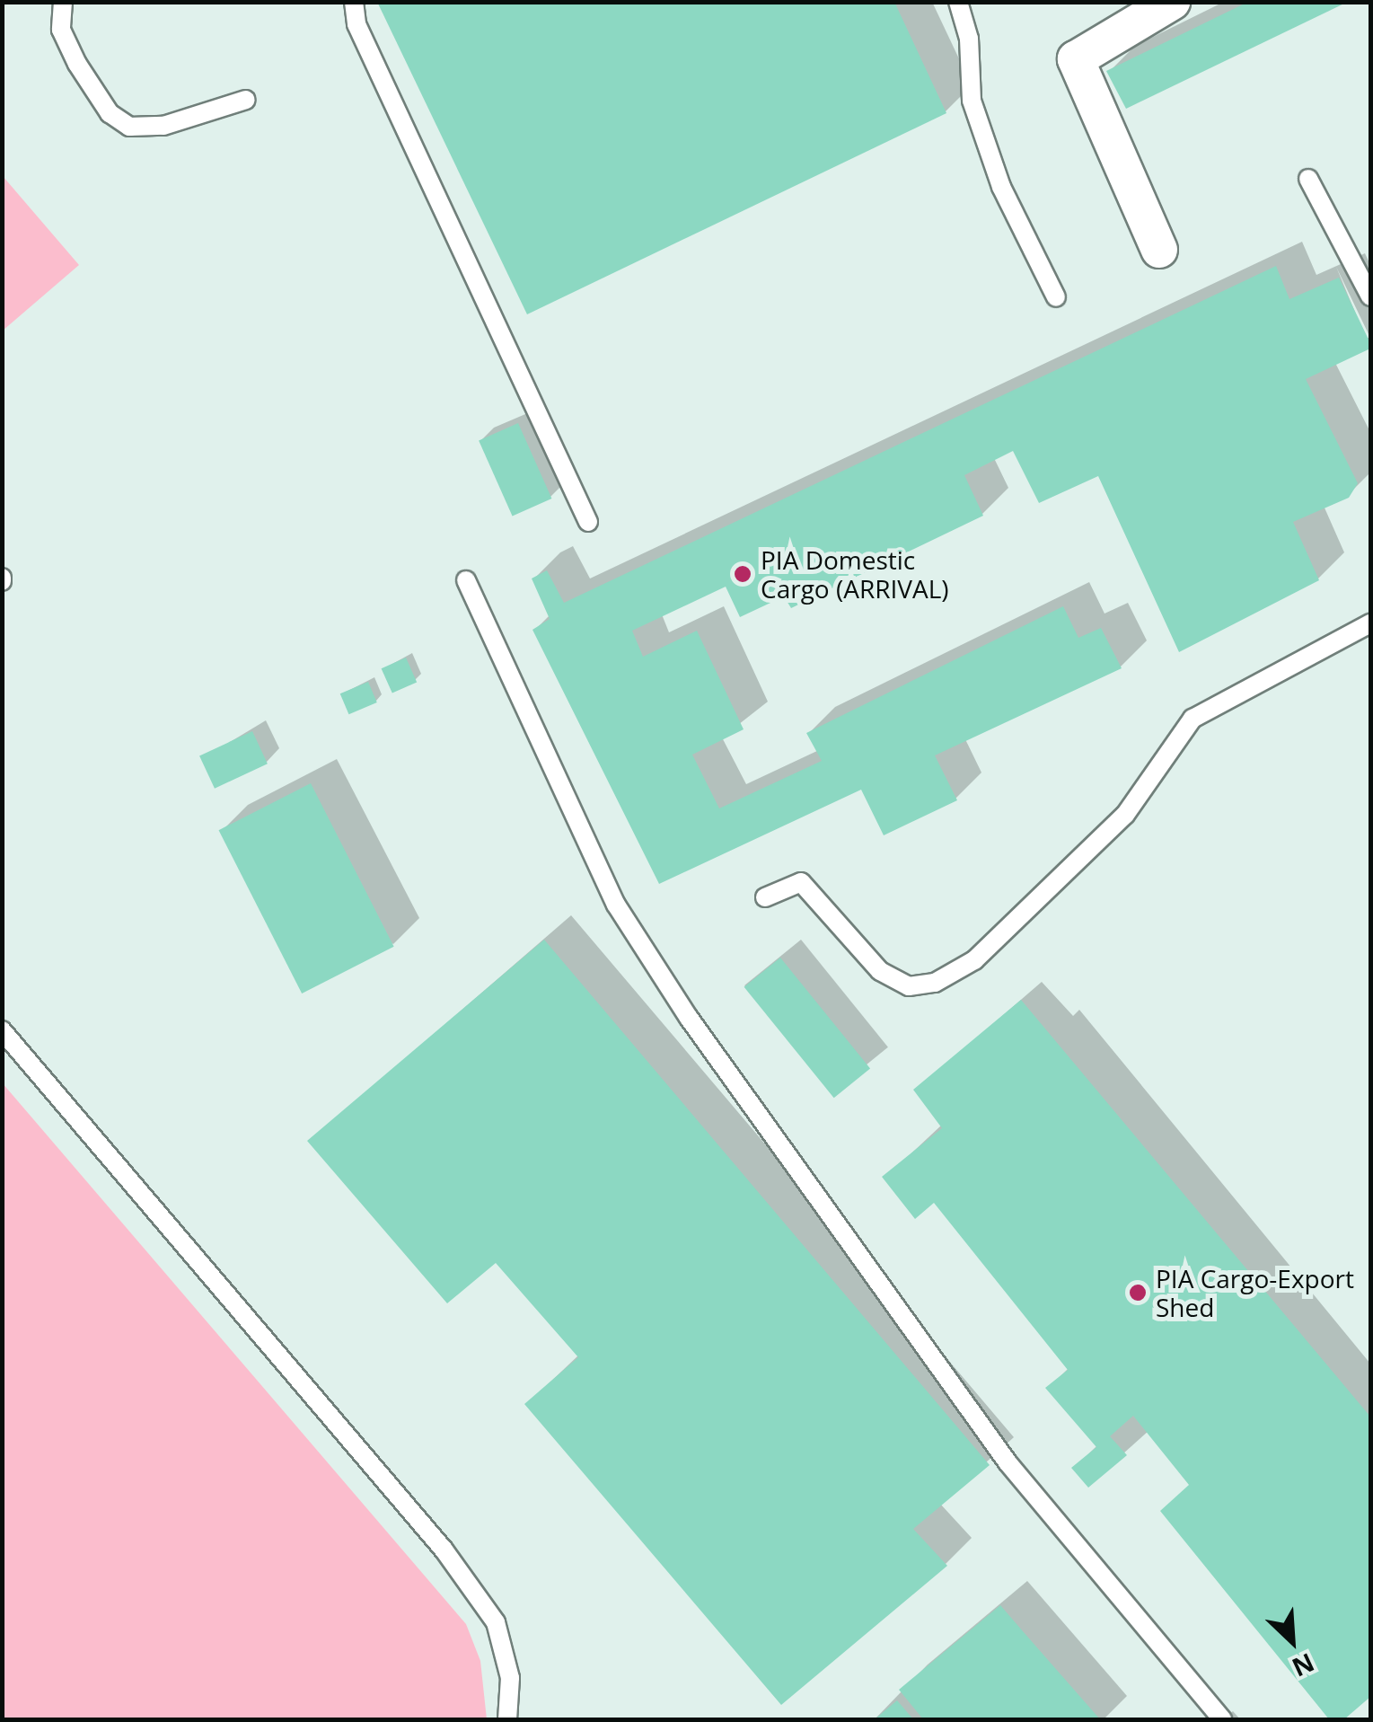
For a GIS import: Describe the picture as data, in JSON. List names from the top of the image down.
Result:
{
  "places": ["PIA Domestic Cargo (ARRIVAL)", "PIA Cargo-Export Shed"],
  "north": "bottom right"
}
